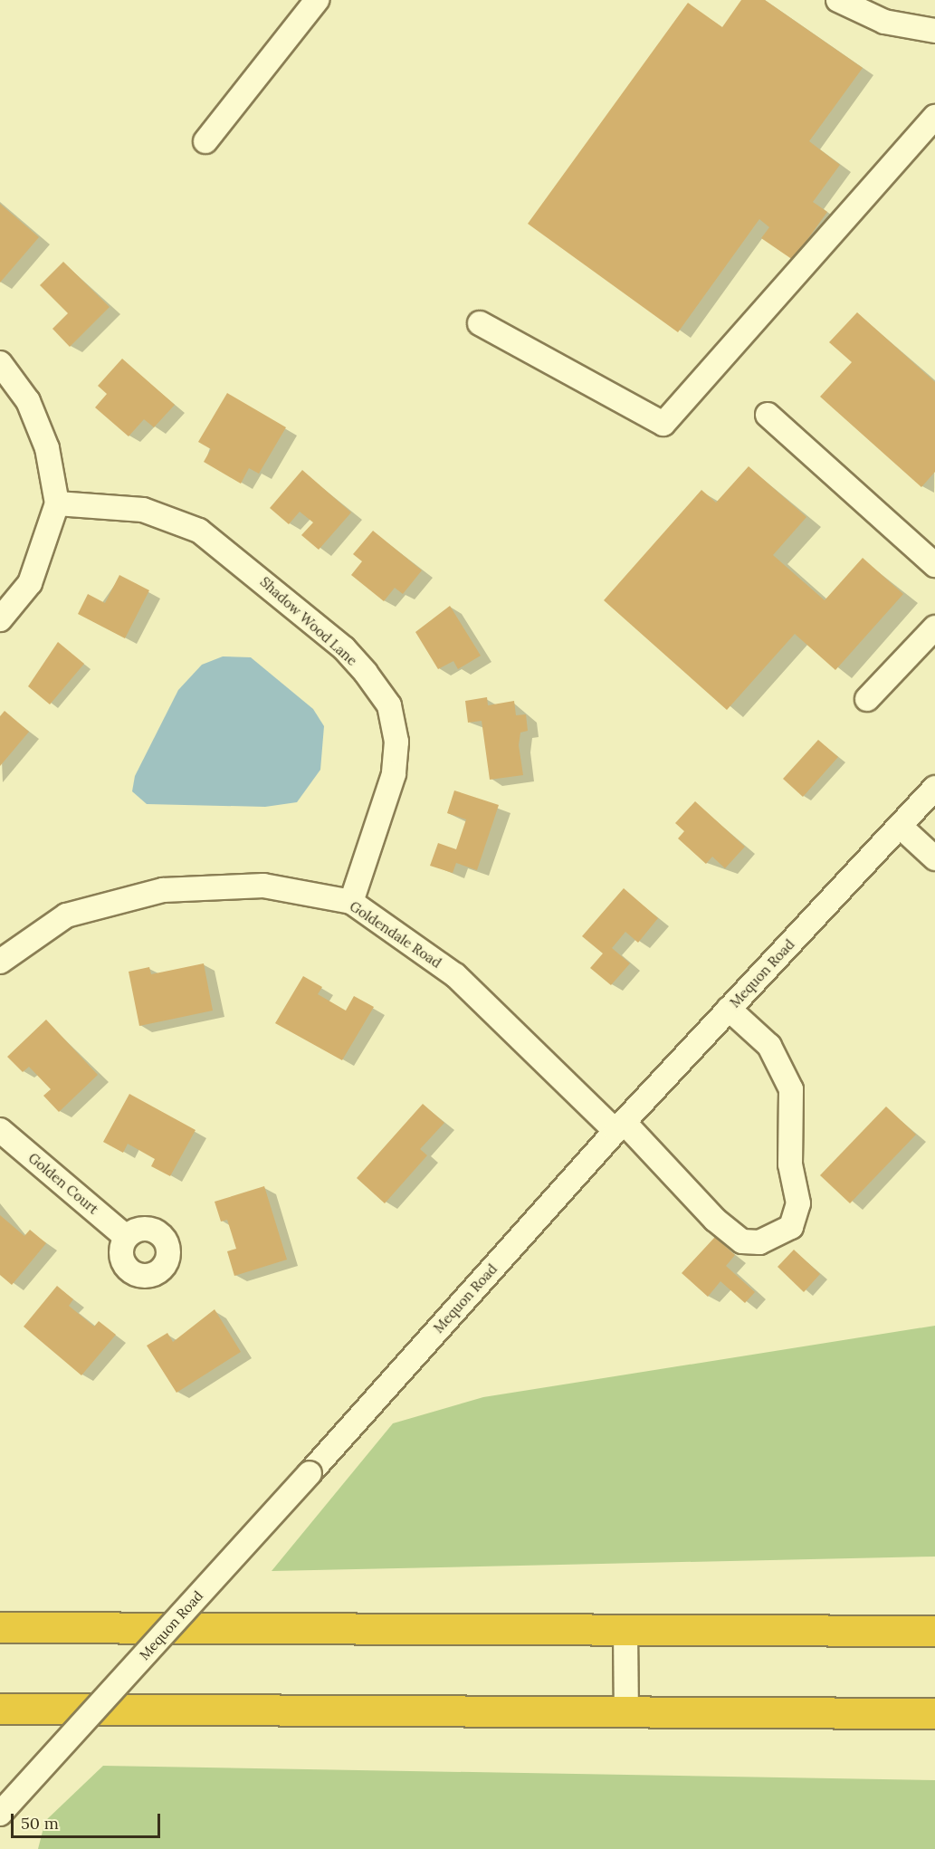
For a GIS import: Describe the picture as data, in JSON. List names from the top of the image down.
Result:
{
  "streets": {
    "street": [
      "Shadow Wood Lane",
      "Goldendale Road",
      "Mequon Road",
      "Golden Court"
    ]
  },
  "crossings": [
    ["Shadow Wood Lane", "Goldendale Road"],
    ["Goldendale Road", "Mequon Road"]
  ],
  "scale_bar": "50 m"
}
